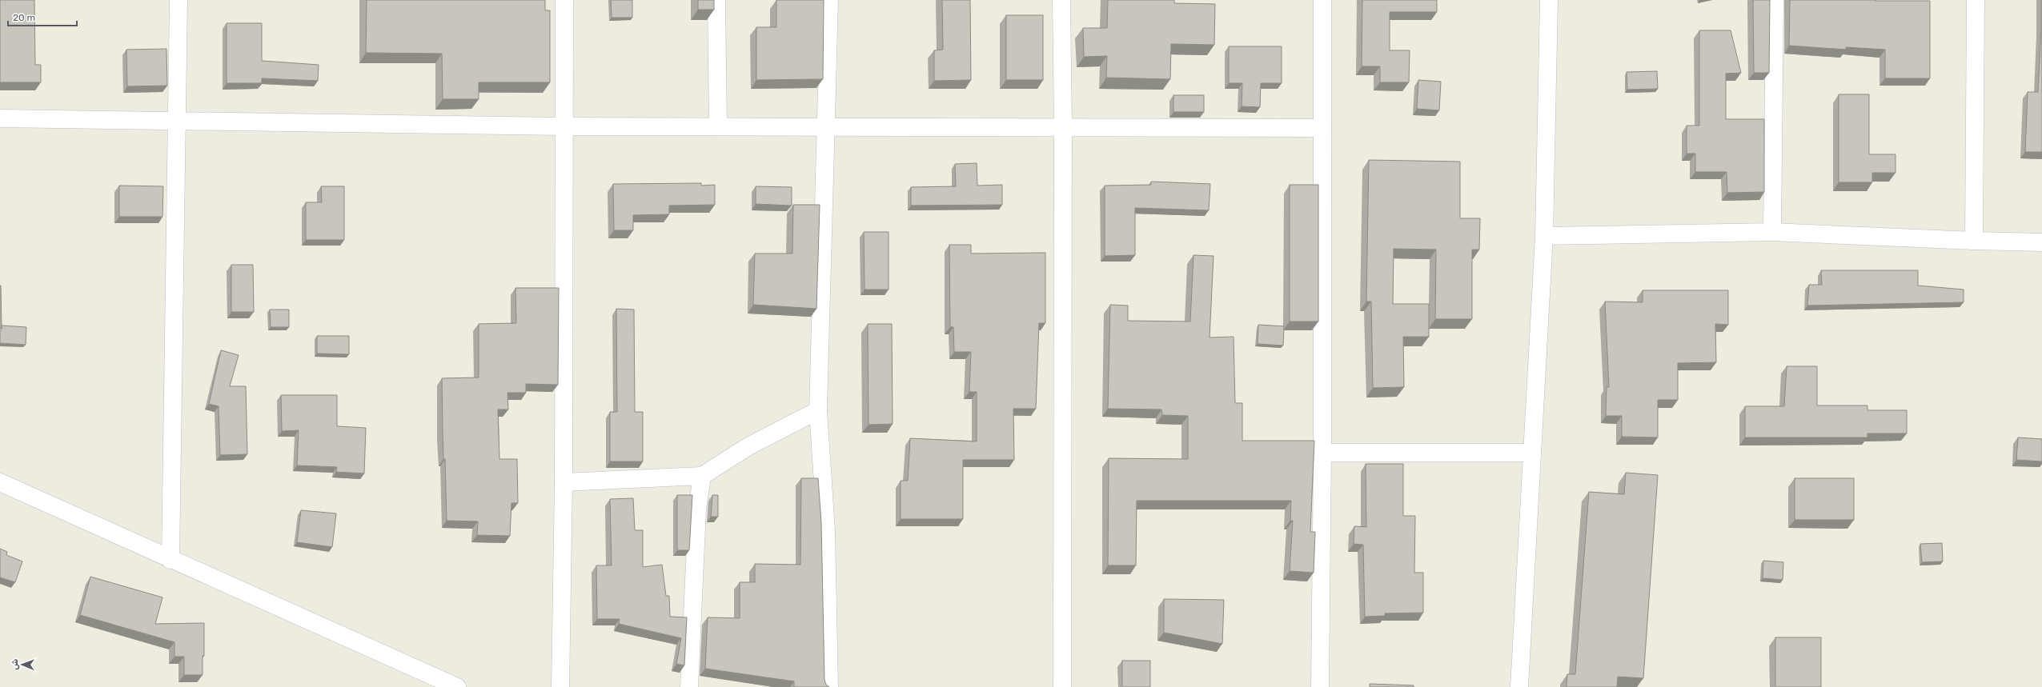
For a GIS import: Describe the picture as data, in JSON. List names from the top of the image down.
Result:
{
  "scale_bar": "20 m",
  "north": "left"
}
